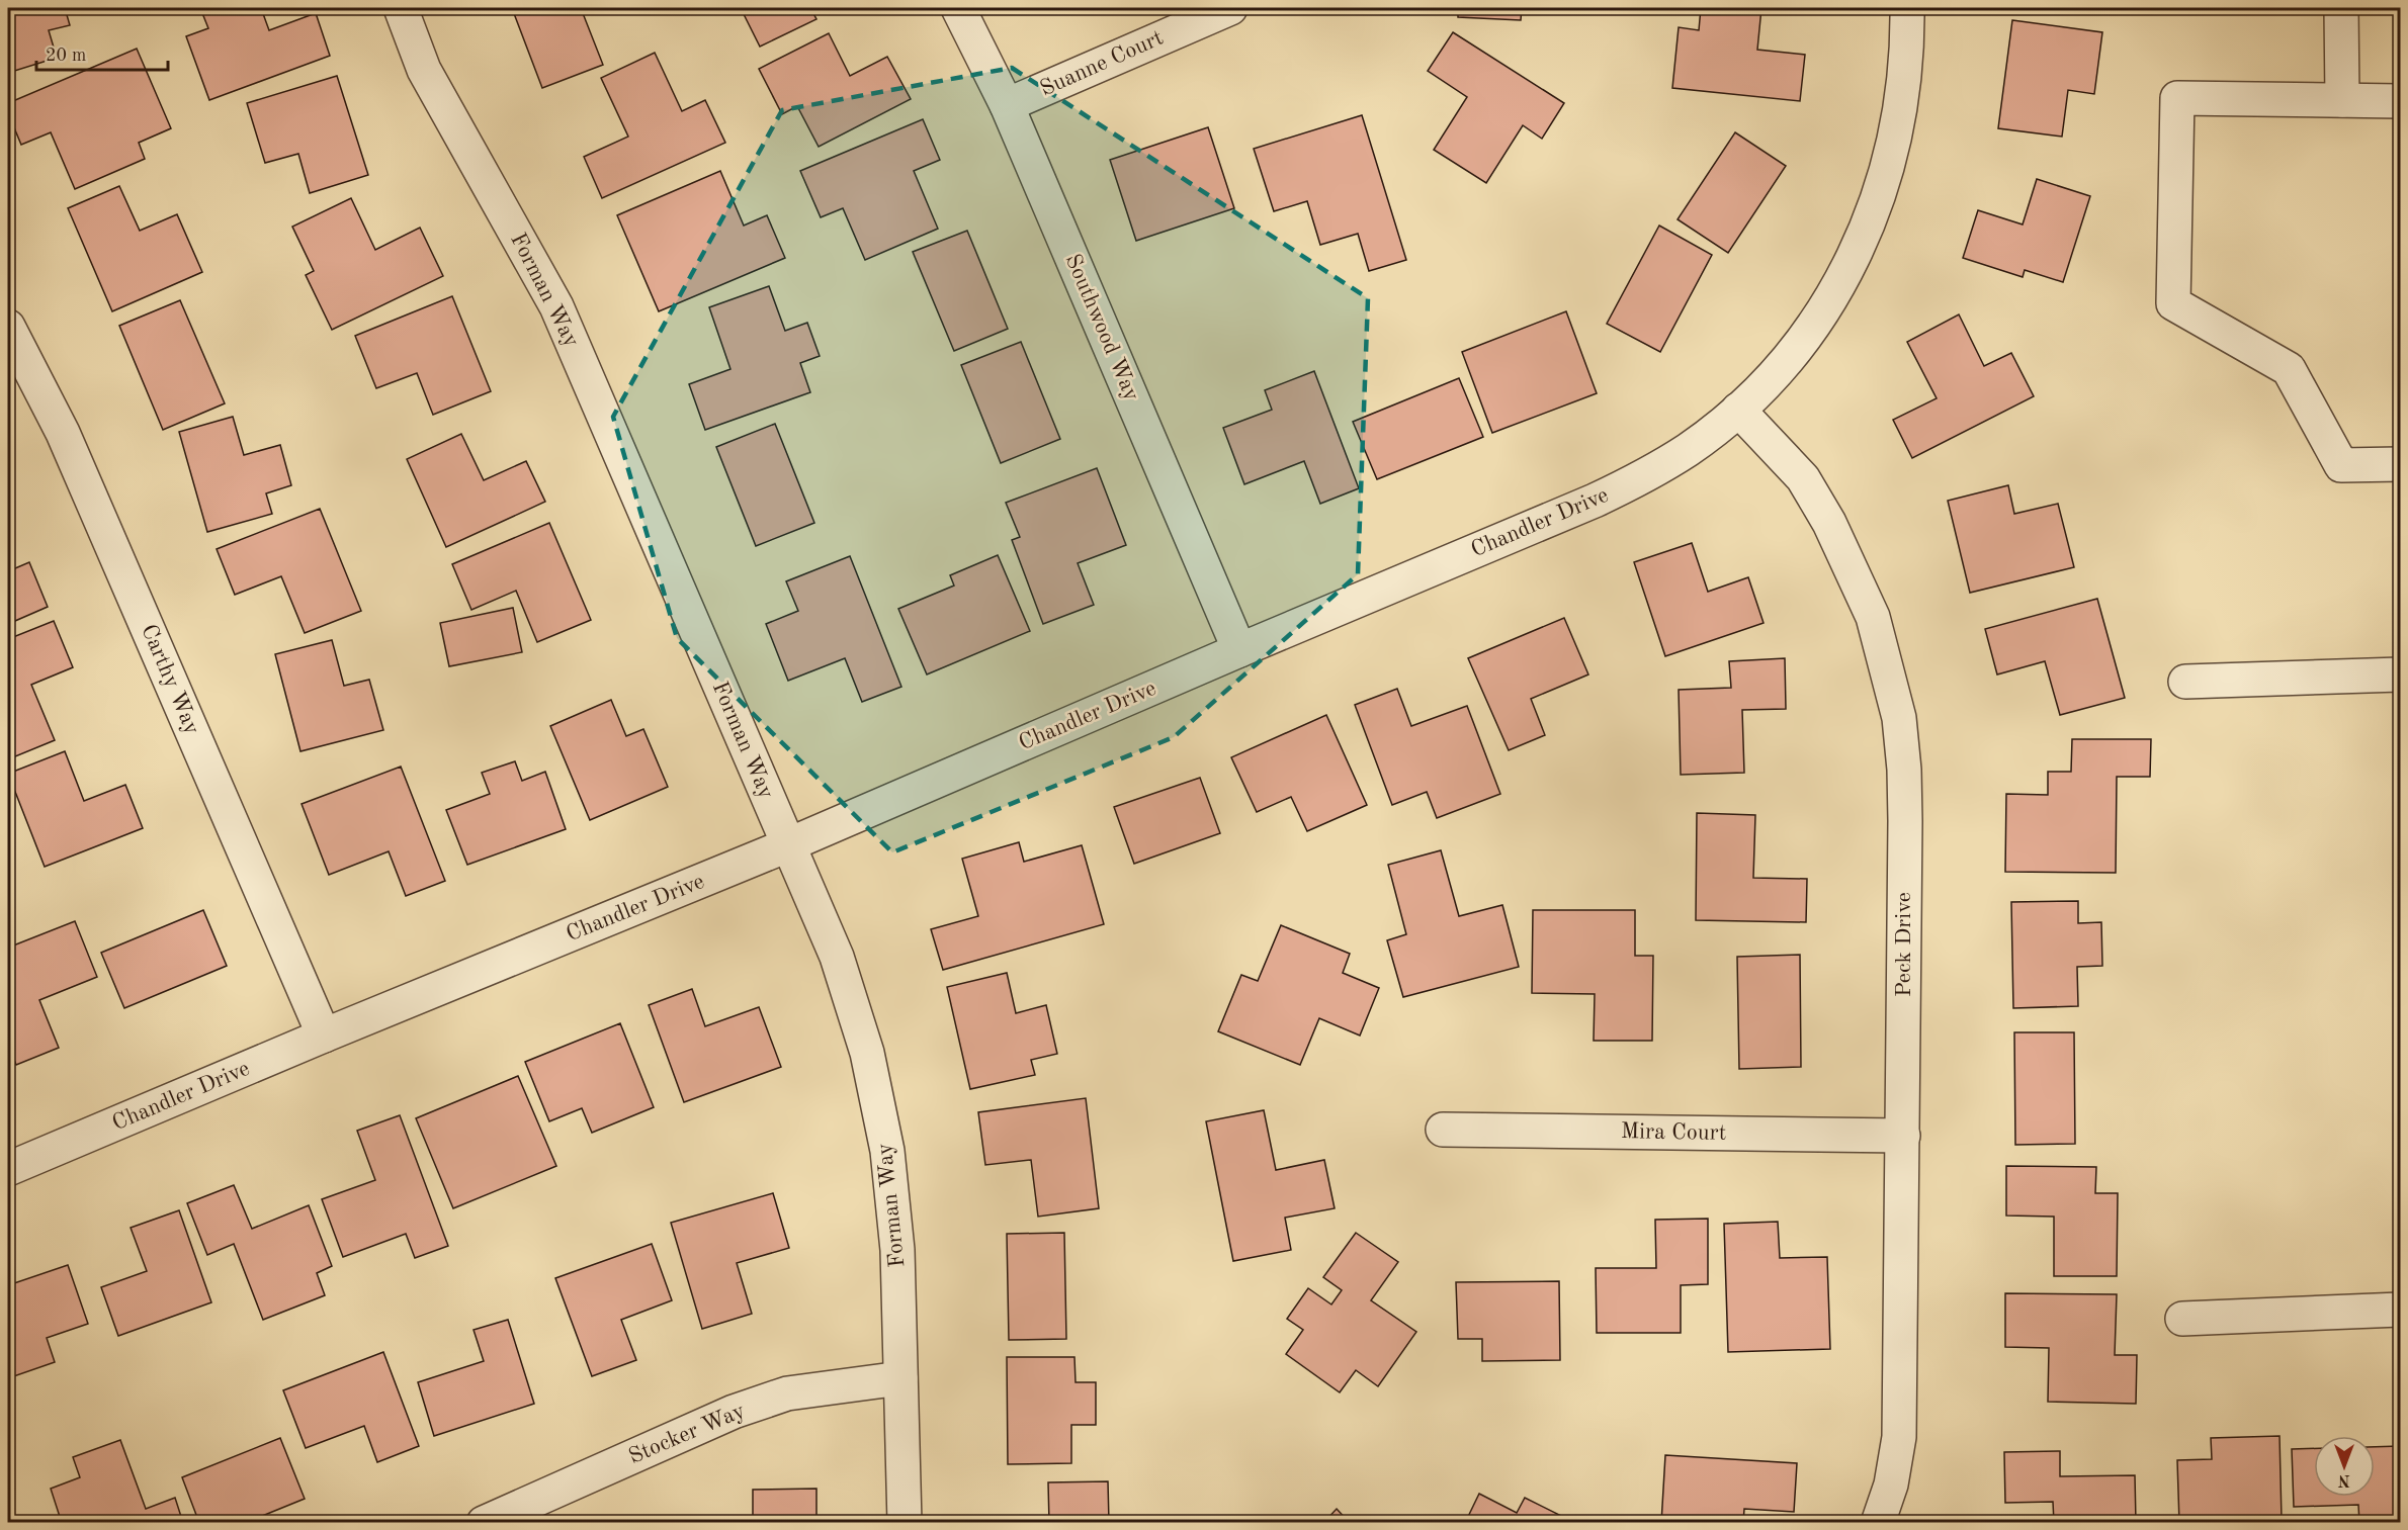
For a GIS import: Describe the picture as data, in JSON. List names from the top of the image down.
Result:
{
  "streets": {
    "street": [
      "Suanne Court",
      "Forman Way",
      "Southwood Way",
      "Chandler Drive",
      "Carthy Way",
      "Peck Drive",
      "Mira Court",
      "Stocker Way"
    ]
  },
  "crossings": [
    ["Suanne Court", "Southwood Way"],
    ["Forman Way", "Chandler Drive"],
    ["Forman Way", "Stocker Way"],
    ["Southwood Way", "Chandler Drive"],
    ["Chandler Drive", "Carthy Way"],
    ["Chandler Drive", "Peck Drive"],
    ["Peck Drive", "Mira Court"]
  ],
  "scale_bar": "20 m",
  "north": "bottom"
}
